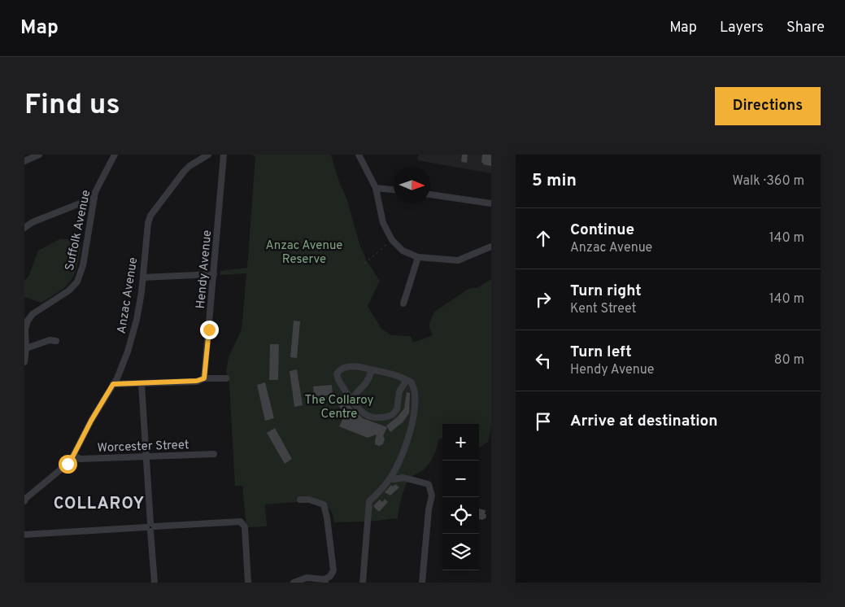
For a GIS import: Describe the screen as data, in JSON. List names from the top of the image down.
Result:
{
  "streets": {
    "street": [
      "Suffolk Avenue",
      "Hendy Avenue",
      "Anzac Avenue",
      "Worcester Street"
    ]
  },
  "crossings": [
    ["Anzac Avenue", "Worcester Street"]
  ],
  "districts": ["COLLAROY"],
  "parks": ["Anzac Avenue Reserve", "The Collaroy Centre"],
  "north": "right",
  "page": {
    "header": "Map",
    "nav": ["Map", "Layers", "Share"],
    "buttons": "Directions",
    "title": "Find us",
    "heading": ["5 min", "Walk · 360 m"],
    "list": [
      ["Continue", "Anzac Avenue", "140 m"],
      ["Turn right", "Kent Street", "140 m"],
      ["Turn left", "Hendy Avenue", "80 m"],
      "Arrive at destination"
    ],
    "map_buttons": ["+", "−"]
  }
}
